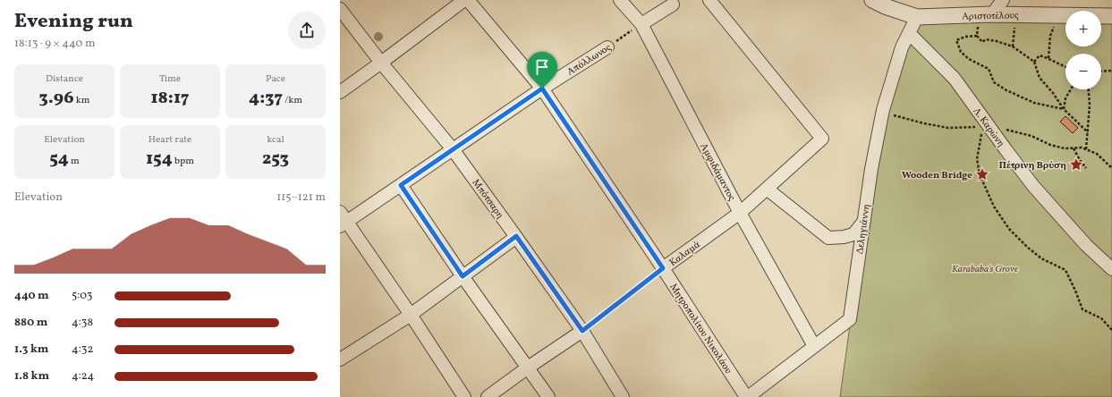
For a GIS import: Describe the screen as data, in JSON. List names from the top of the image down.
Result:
{
  "streets": {
    "street": [
      "Αριστοτέλους",
      "Απόλλωνος",
      "Λ. Καρώνη",
      "Αμφιδάμαντος",
      "Μπότσαρη",
      "Δεληγιάννη",
      "Καλαμά",
      "Μητροπολίτου Νικολάου"
    ]
  },
  "crossings": [
    ["Αριστοτέλους", "Δεληγιάννη"],
    ["Απόλλωνος", "Αμφιδάμαντος"],
    ["Απόλλωνος", "Μπότσαρη"],
    ["Απόλλωνος", "Μητροπολίτου Νικολάου"],
    ["Λ. Καρώνη", "Δεληγιάννη"],
    ["Αμφιδάμαντος", "Δεληγιάννη"],
    ["Αμφιδάμαντος", "Καλαμά"],
    ["Μπότσαρη", "Καλαμά"],
    ["Δεληγιάννη", "Μητροπολίτου Νικολάου"],
    ["Καλαμά", "Μητροπολίτου Νικολάου"]
  ],
  "parks": ["Karababa's Grove"],
  "places": {
    "place": ["Πέτρινη Βρύση", "Wooden Bridge"]
  },
  "page": {
    "heading": ["Evening run", "18:13 · 9 × 440 m"],
    "map_buttons": ["+", "−"],
    "stats": [
      ["Distance", "3.96 km"],
      ["Time", "18:17"],
      ["Pace", "4:37 /km"],
      ["Elevation", "54 m"],
      ["Heart rate", "154 bpm"],
      ["kcal", "253"]
    ],
    "chart": ["Elevation", "115–121 m"],
    "list": [
      {
        "name": "440 m",
        "note": "5:03"
      },
      {
        "name": "880 m",
        "note": "4:38"
      },
      {
        "name": "1.3 km",
        "note": "4:32"
      },
      {
        "name": "1.8 km",
        "note": "4:24"
      }
    ]
  }
}
